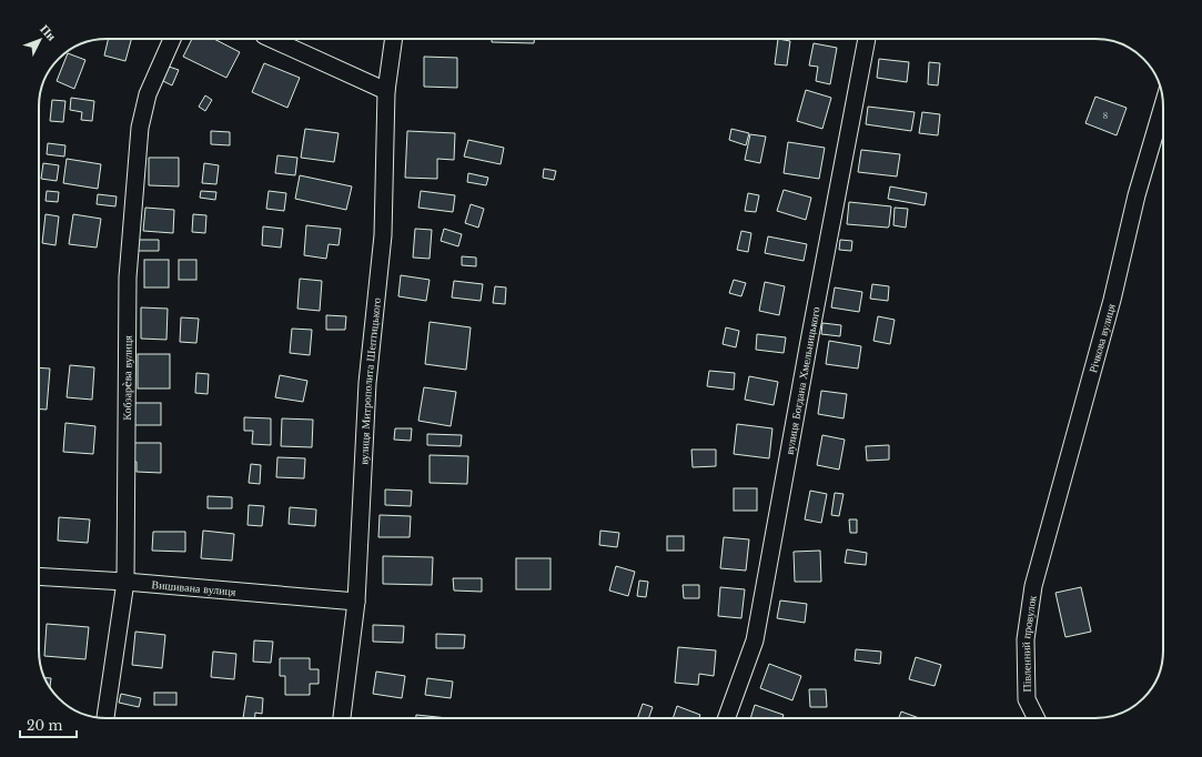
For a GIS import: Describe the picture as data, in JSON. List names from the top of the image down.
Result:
{
  "streets": {
    "street": [
      "Річкова вулиця",
      "Кобзарèва вулиця",
      "вулиця Митрополита Шептицького",
      "вулиця Богдана Хмельницького",
      "Вишивана вулиця",
      "Півленний провулок"
    ]
  },
  "crossings": [
    ["Річкова вулиця", "Півленний провулок"],
    ["Кобзарèва вулиця", "Вишивана вулиця"],
    ["вулиця Митрополита Шептицького", "Вишивана вулиця"]
  ],
  "house_numbers": ["8"],
  "scale_bar": "20 m",
  "north": "top right"
}
